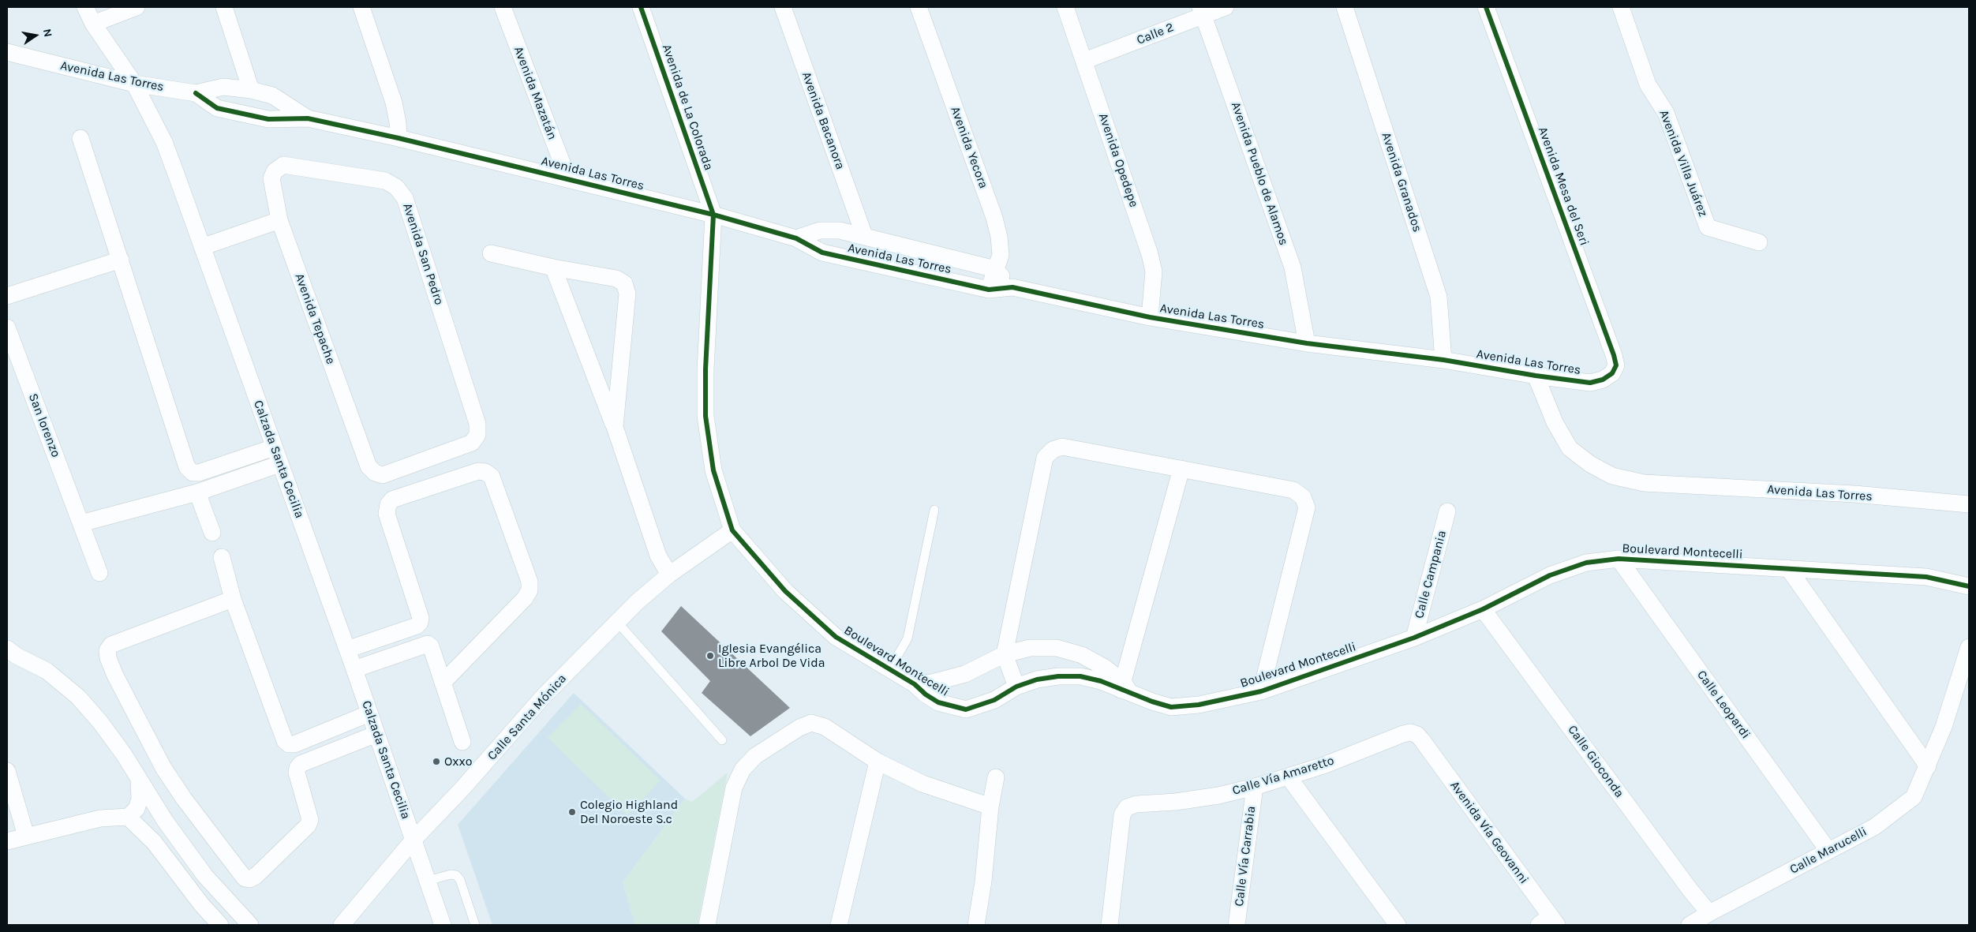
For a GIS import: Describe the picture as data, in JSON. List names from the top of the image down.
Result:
{
  "streets": {
    "street": [
      "Calle 2",
      "Avenida Las Torres",
      "Avenida Mazatán",
      "Avenida de La Colorada",
      "Avenida Bacanora",
      "Avenida Yecora",
      "Avenida Opedepe",
      "Avenida Villa Juárez",
      "Avenida Pueblo de Alamos",
      "Avenida Granados",
      "Avenida Mesa del Seri",
      "Avenida San Pedro",
      "Avenida Tepache",
      "San lorenzo",
      "Calzada Santa Cecilia",
      "Boulevard Montecelli",
      "Calle Campania",
      "Calle Leopardi",
      "Calle Santa Mónica",
      "Calle Gioconda",
      "Calle Vía Amaretto",
      "Avenida Vía Geovanni",
      "Calle Marucelli",
      "Calle Vía Carrabia"
    ]
  },
  "crossings": [
    ["Calle 2", "Avenida Opedepe"],
    ["Calle 2", "Avenida Pueblo de Alamos"],
    ["Avenida Las Torres", "Avenida Mazatán"],
    ["Avenida Las Torres", "Avenida de La Colorada"],
    ["Avenida Las Torres", "Avenida Bacanora"],
    ["Avenida Las Torres", "Avenida Yecora"],
    ["Avenida Las Torres", "Avenida Opedepe"],
    ["Avenida Las Torres", "Avenida Pueblo de Alamos"],
    ["Avenida Las Torres", "Avenida Granados"],
    ["Avenida Las Torres", "Avenida Mesa del Seri"],
    ["Avenida Las Torres", "Calzada Santa Cecilia"],
    ["Avenida San Pedro", "Avenida Tepache"],
    ["Calzada Santa Cecilia", "Calle Santa Mónica"],
    ["Boulevard Montecelli", "Calle Campania"],
    ["Boulevard Montecelli", "Calle Leopardi"],
    ["Boulevard Montecelli", "Calle Santa Mónica"],
    ["Boulevard Montecelli", "Calle Gioconda"],
    ["Calle Leopardi", "Calle Marucelli"],
    ["Calle Gioconda", "Calle Marucelli"],
    ["Calle Vía Amaretto", "Avenida Vía Geovanni"],
    ["Calle Vía Amaretto", "Calle Vía Carrabia"]
  ],
  "places": ["Iglesia Evangélica Libre Arbol De Vida", "Oxxo", "Colegio Highland Del Noroeste S.c"],
  "north": "right"
}
